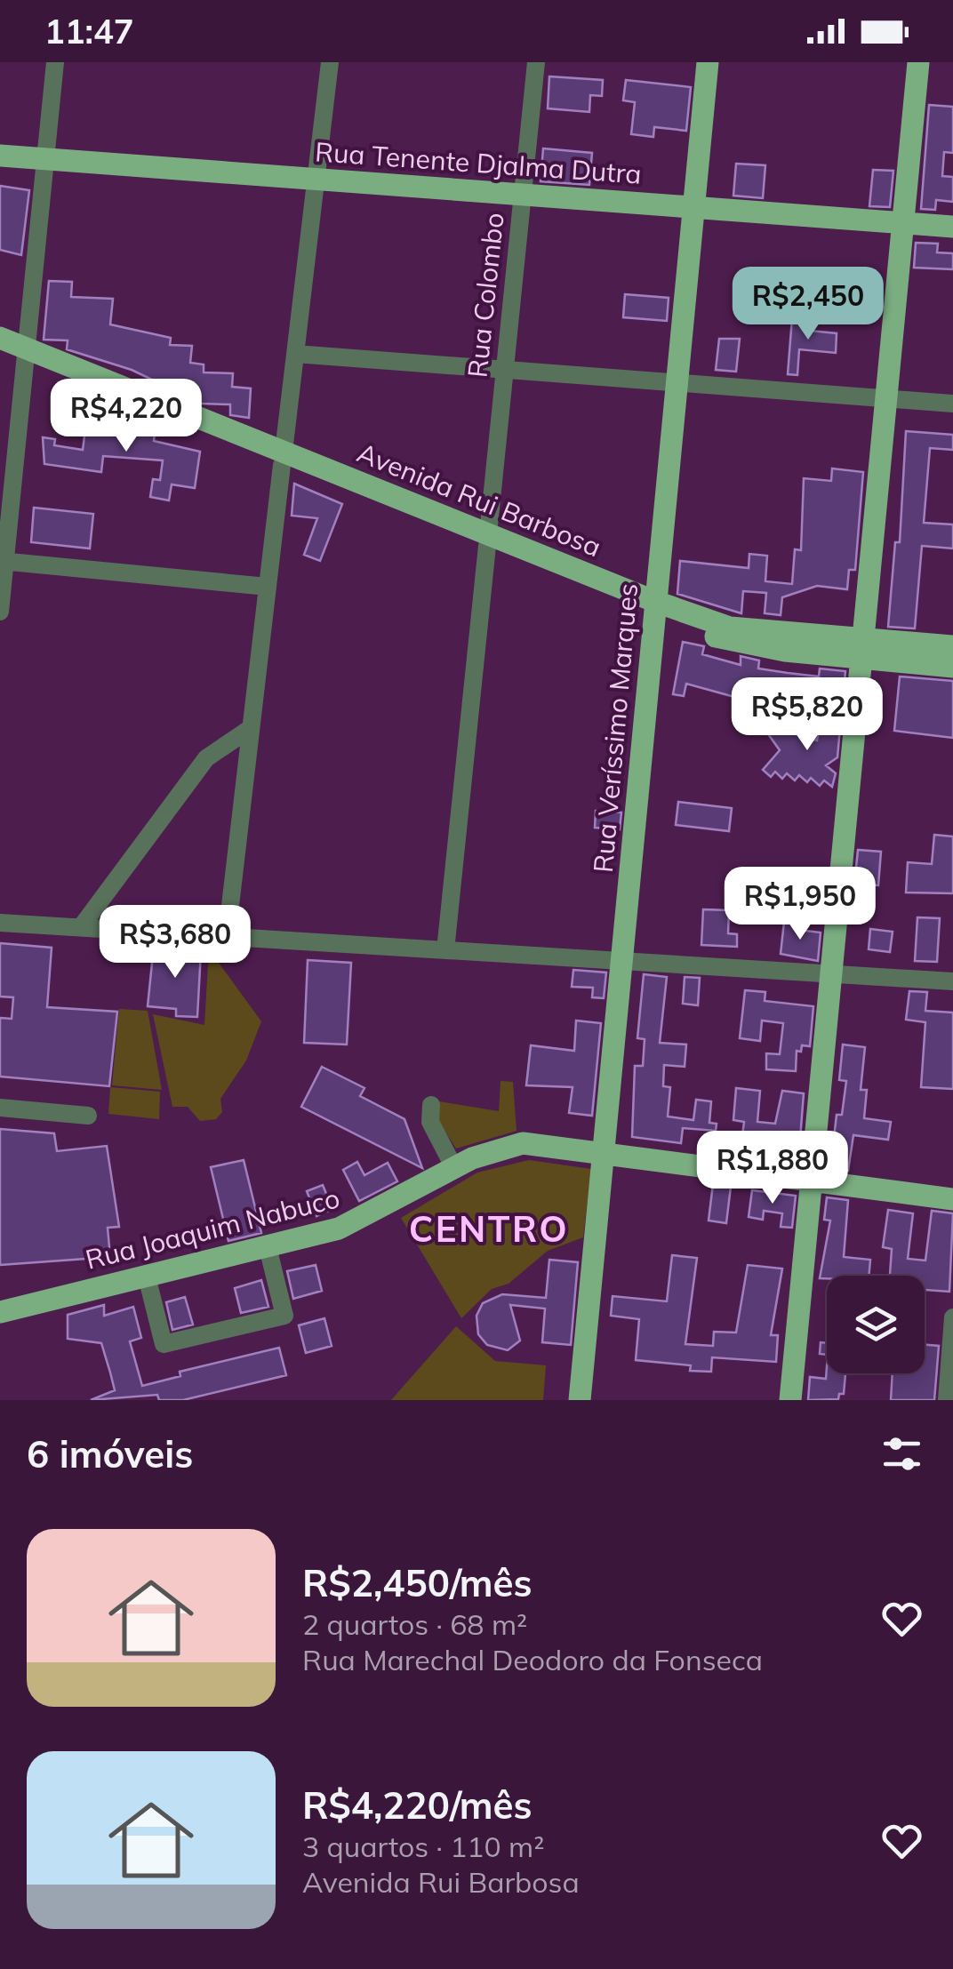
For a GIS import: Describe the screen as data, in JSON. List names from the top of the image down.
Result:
{
  "streets": {
    "main road": [
      "Rua Tenente Djalma Dutra",
      "Avenida Rui Barbosa",
      "Rua Veríssimo Marques",
      "Rua Joaquim Nabuco"
    ],
    "street": ["Rua Colombo"]
  },
  "crossings": [
    ["Rua Tenente Djalma Dutra", "Rua Colombo"],
    ["Rua Tenente Djalma Dutra", "Rua Veríssimo Marques"],
    ["Rua Colombo", "Avenida Rui Barbosa"],
    ["Avenida Rui Barbosa", "Rua Veríssimo Marques"],
    ["Rua Veríssimo Marques", "Rua Joaquim Nabuco"]
  ],
  "districts": ["CENTRO"],
  "page": {
    "status": "11:47",
    "price": [
      "R$2,450",
      "R$4,220",
      "R$5,820",
      "R$1,950",
      "R$3,680",
      "R$1,880"
    ],
    "heading": "6 imóveis",
    "list": [
      {
        "name": "R$2,450/mês",
        "note": "2 quartos · 68 m² · Rua Marechal Deodoro da Fonseca"
      },
      {
        "name": "R$4,220/mês",
        "note": "3 quartos · 110 m² · Avenida Rui Barbosa"
      }
    ]
  }
}
